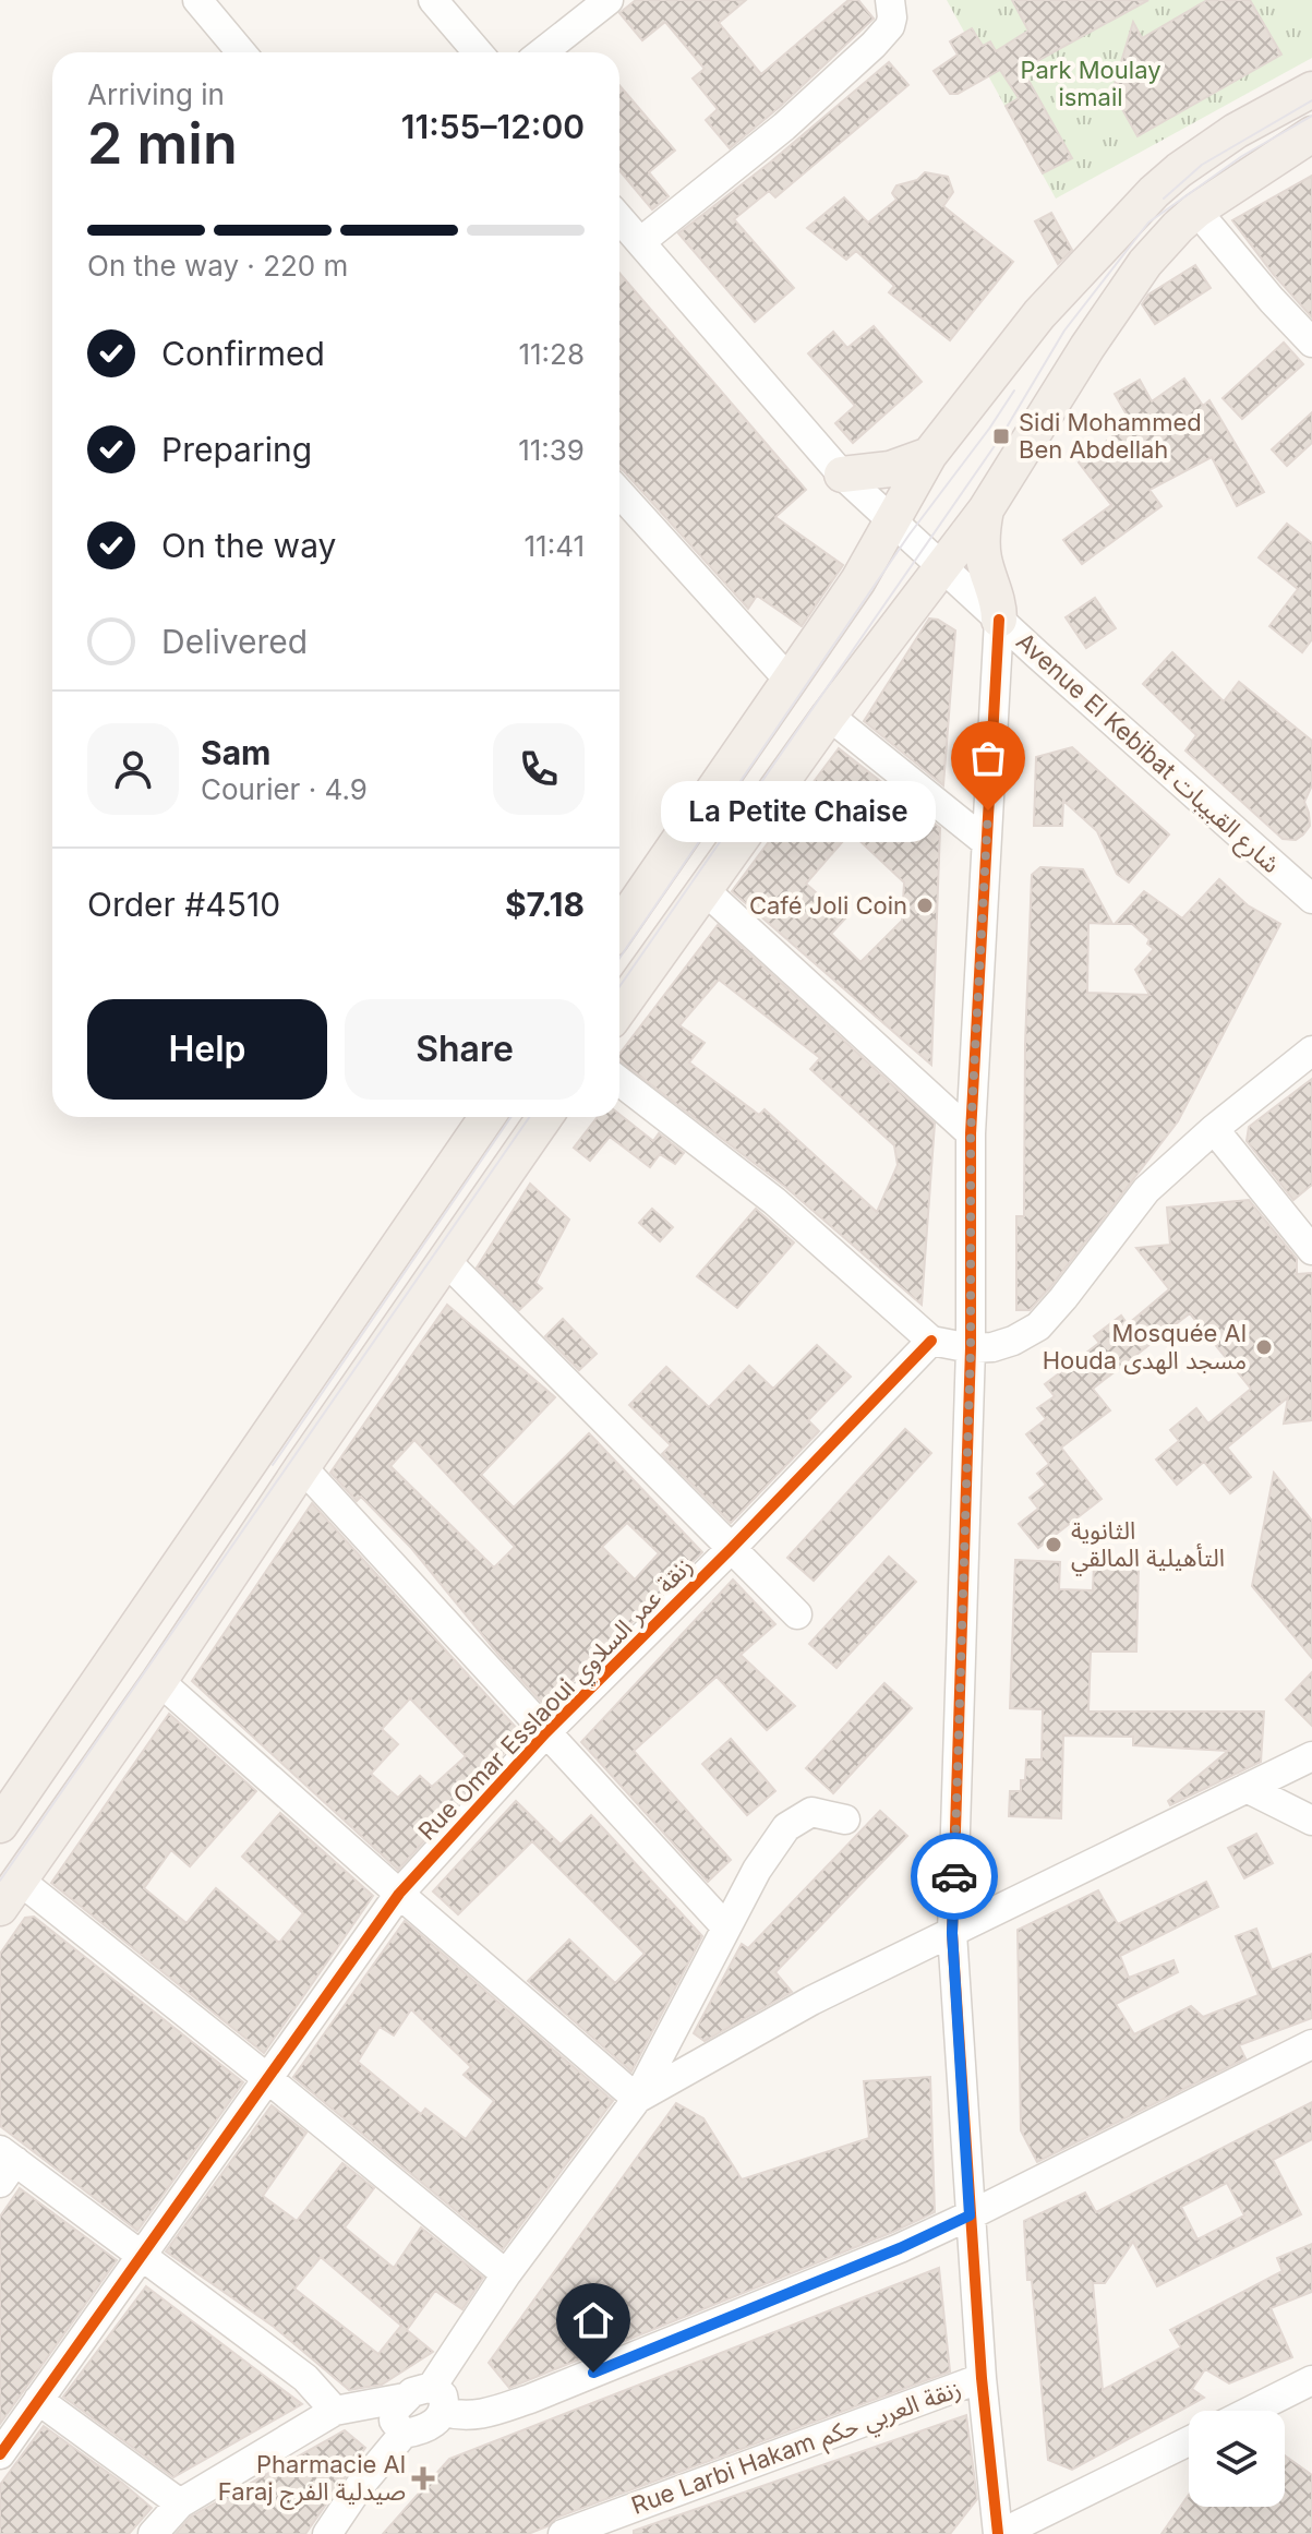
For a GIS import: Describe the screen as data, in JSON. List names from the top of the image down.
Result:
{
  "streets": {
    "street": ["Avenue El Kebibat شارع القبيبات", "Rue Omar Esslaoui زنقة عمر السلاوي", "Rue Larbi Hakam زنقة العربي حكم"]
  },
  "parks": ["Park Moulay ismail"],
  "places": {
    "transit": ["Sidi Mohammed Ben Abdellah"],
    "other": [
      "La Petite Chaise",
      "Café Joli Coin",
      "Mosquée Al Houda مسجد الهدى",
      "الثانوية التأهيلية المالقي"
    ],
    "health": ["Pharmacie Al Faraj صيدلية الفرج"]
  },
  "page": {
    "heading": ["2 min", "Arriving in", "11:55–12:00"],
    "panel": [
      "Sam",
      "Courier · 4.9",
      "Order #4510",
      "$7.18"
    ],
    "bar": "On the way · 220 m",
    "list": [
      ["Confirmed", "11:28"],
      ["Preparing", "11:39"],
      ["On the way", "11:41"],
      "Delivered"
    ],
    "bubble": "La Petite Chaise",
    "buttons": ["Help", "Share"]
  }
}
